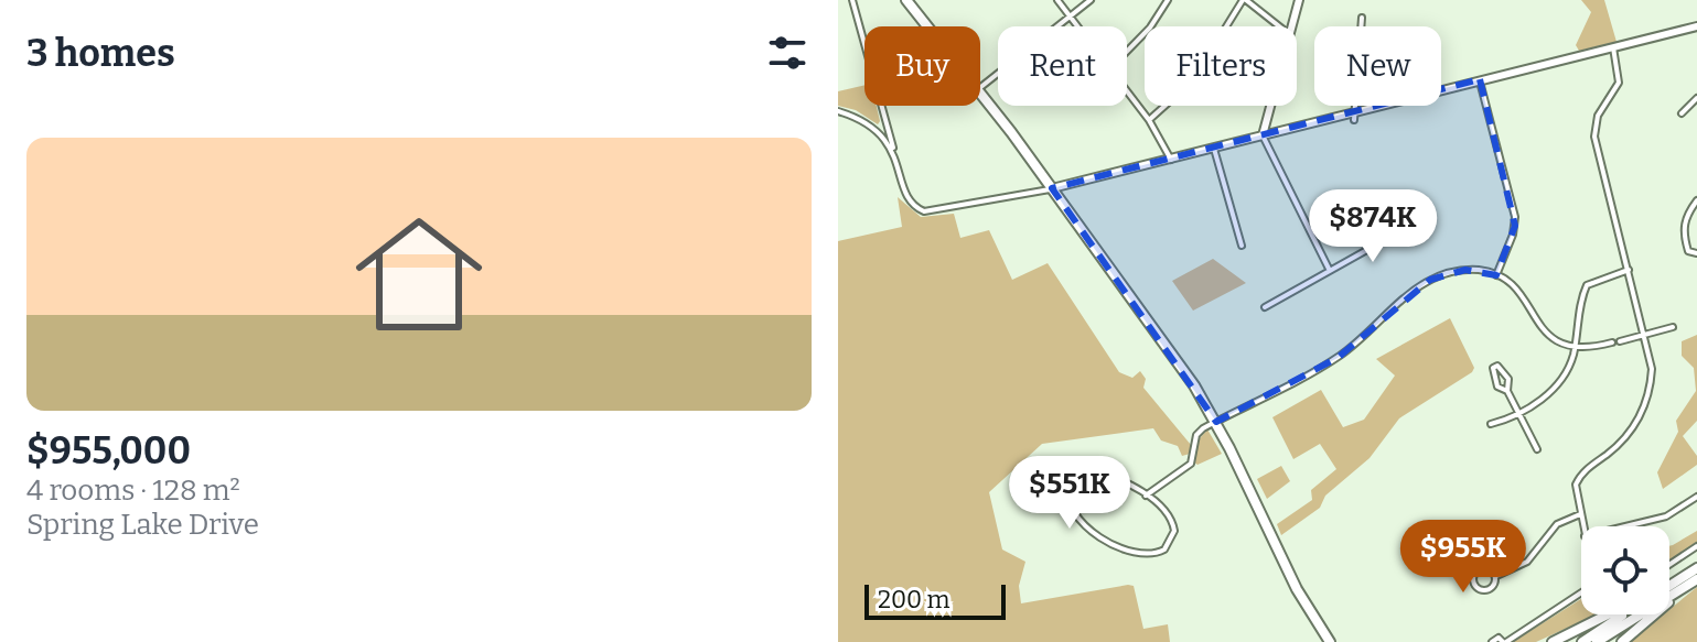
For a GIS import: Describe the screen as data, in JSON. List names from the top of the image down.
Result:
{
  "scale_bar": "200 m",
  "page": {
    "heading": "3 homes",
    "chip": [
      "Buy",
      "Rent",
      "Filters",
      "New"
    ],
    "list": [
      {
        "name": "$955,000",
        "note": "4 rooms · 128 m² · Spring Lake Drive"
      }
    ],
    "price": ["$874K", "$551K", "$955K"],
    "scale": "200 m"
  }
}
